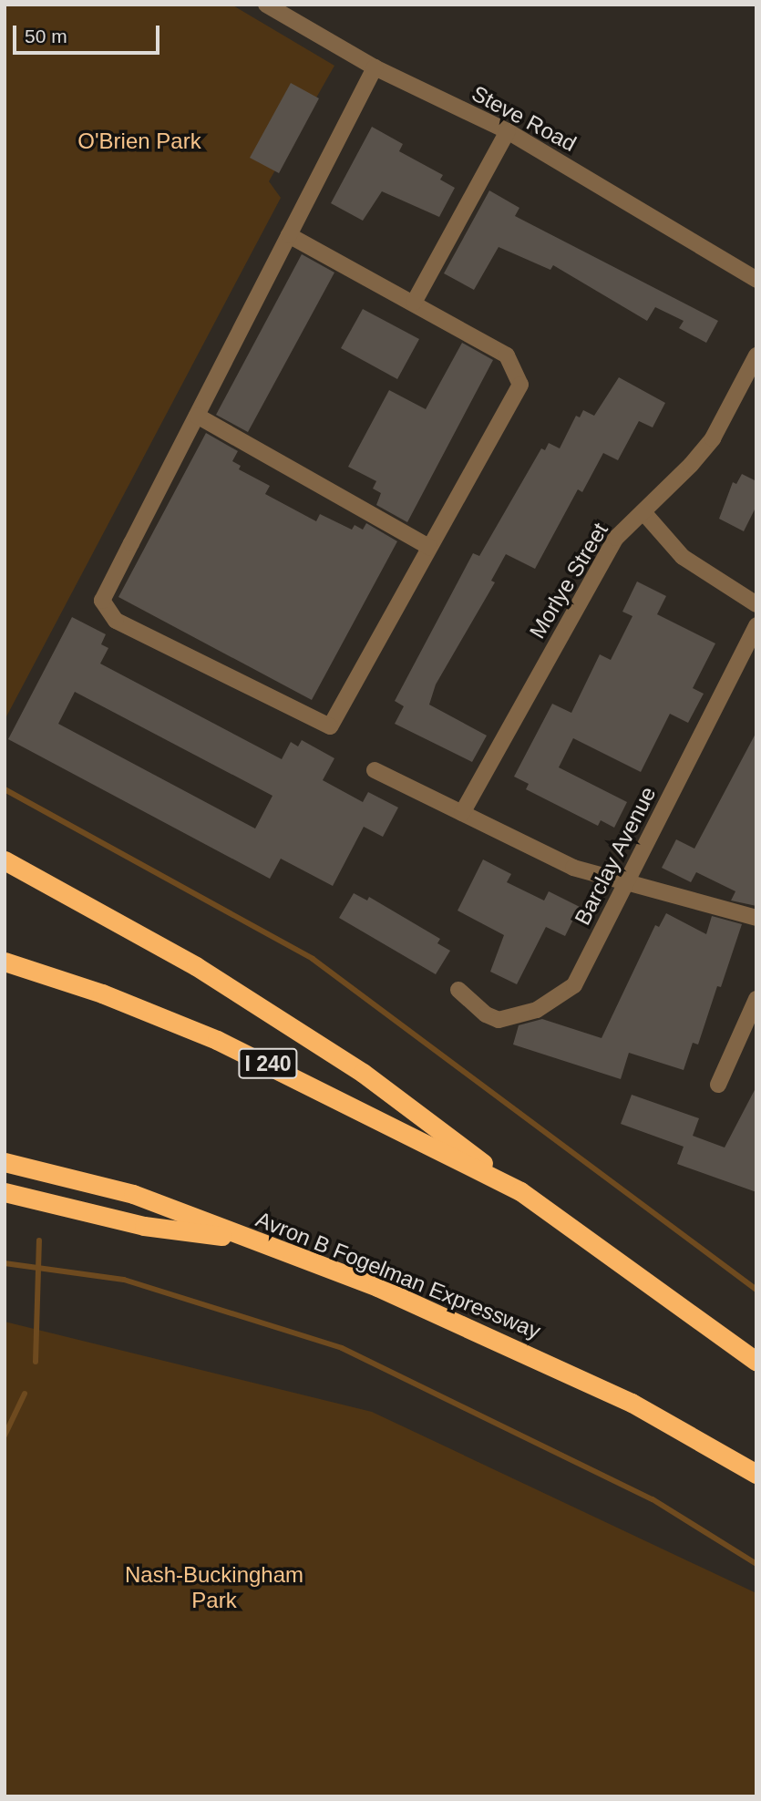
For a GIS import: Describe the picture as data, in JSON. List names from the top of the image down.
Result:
{
  "streets": {
    "highway": ["I 240", "Avron B Fogelman Expressway"],
    "street": ["Steve Road", "Morlye Street", "Barclay Avenue"]
  },
  "parks": ["O'Brien Park", "Nash-Buckingham Park"],
  "scale_bar": "50 m"
}
